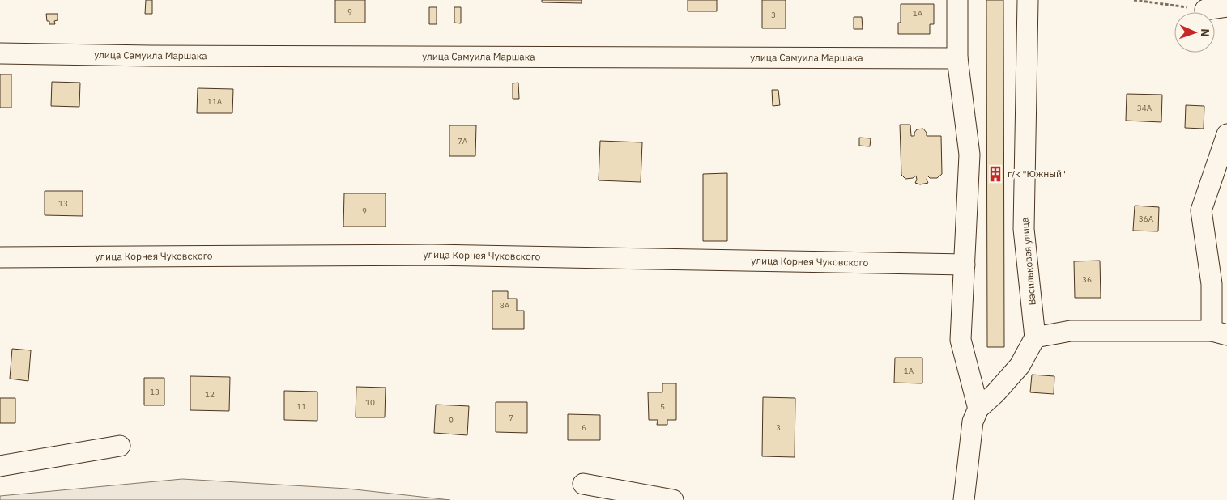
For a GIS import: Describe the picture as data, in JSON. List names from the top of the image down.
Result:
{
  "streets": {
    "street": ["улица Самуила Маршака", "улица Корнея Чуковского", "Васильковая улица"]
  },
  "places": {
    "building": ["г/к \"Южный\""]
  },
  "house_numbers": [
    "9",
    "1А",
    "3",
    "11А",
    "34А",
    "7А",
    "13",
    "9",
    "36А",
    "36",
    "8А",
    "1А",
    "13",
    "12",
    "10",
    "11",
    "5",
    "7",
    "9",
    "6",
    "3"
  ],
  "north": "right"
}
